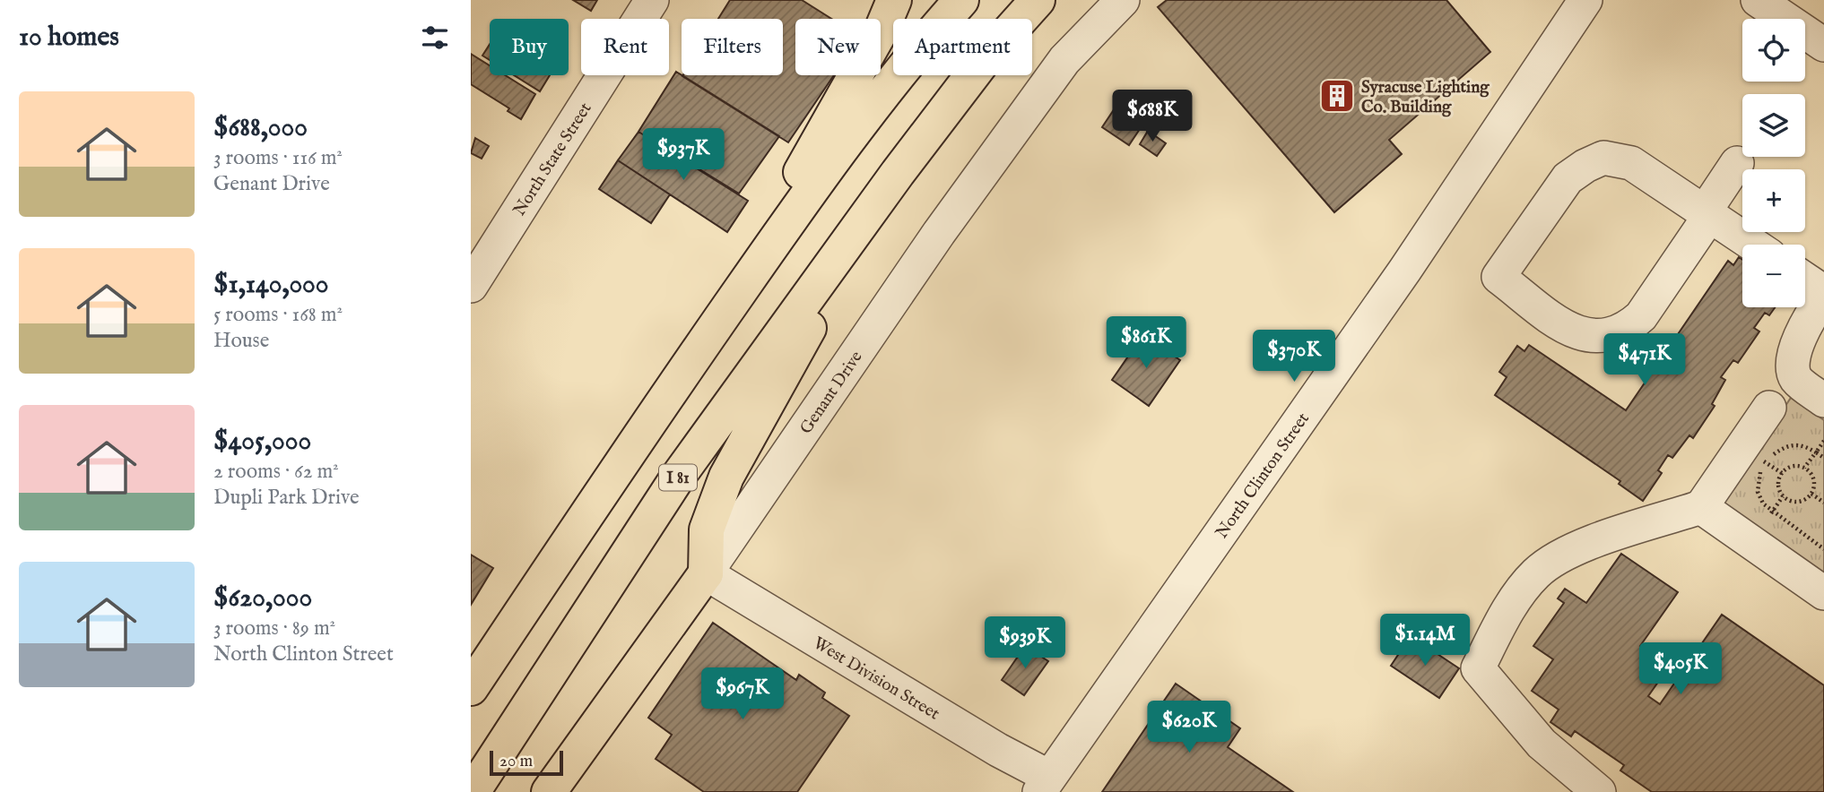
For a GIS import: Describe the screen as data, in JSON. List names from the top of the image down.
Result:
{
  "streets": {
    "main road": ["Genant Drive", "I 81"],
    "street": ["North State Street", "North Clinton Street", "West Division Street"]
  },
  "crossings": [
    ["Genant Drive", "West Division Street"],
    ["North Clinton Street", "West Division Street"]
  ],
  "places": {
    "building": ["Syracuse Lighting Co. Building"]
  },
  "scale_bar": "20 m",
  "page": {
    "heading": "10 homes",
    "map_buttons": ["+", "−"],
    "chip": [
      "Buy",
      "Rent",
      "Filters",
      "New",
      "Apartment"
    ],
    "list": [
      {
        "name": "$688,000",
        "note": "3 rooms · 116 m² · Genant Drive"
      },
      {
        "name": "$1,140,000",
        "note": "5 rooms · 168 m² · House"
      },
      {
        "name": "$405,000",
        "note": "2 rooms · 62 m² · Dupli Park Drive"
      },
      {
        "name": "$620,000",
        "note": "3 rooms · 89 m² · North Clinton Street"
      }
    ],
    "price": [
      "$688K",
      "$937K",
      "$861K",
      "$370K",
      "$471K",
      "$1.14M",
      "$939K",
      "$405K",
      "$967K",
      "$620K"
    ],
    "scale": "20 m"
  }
}
